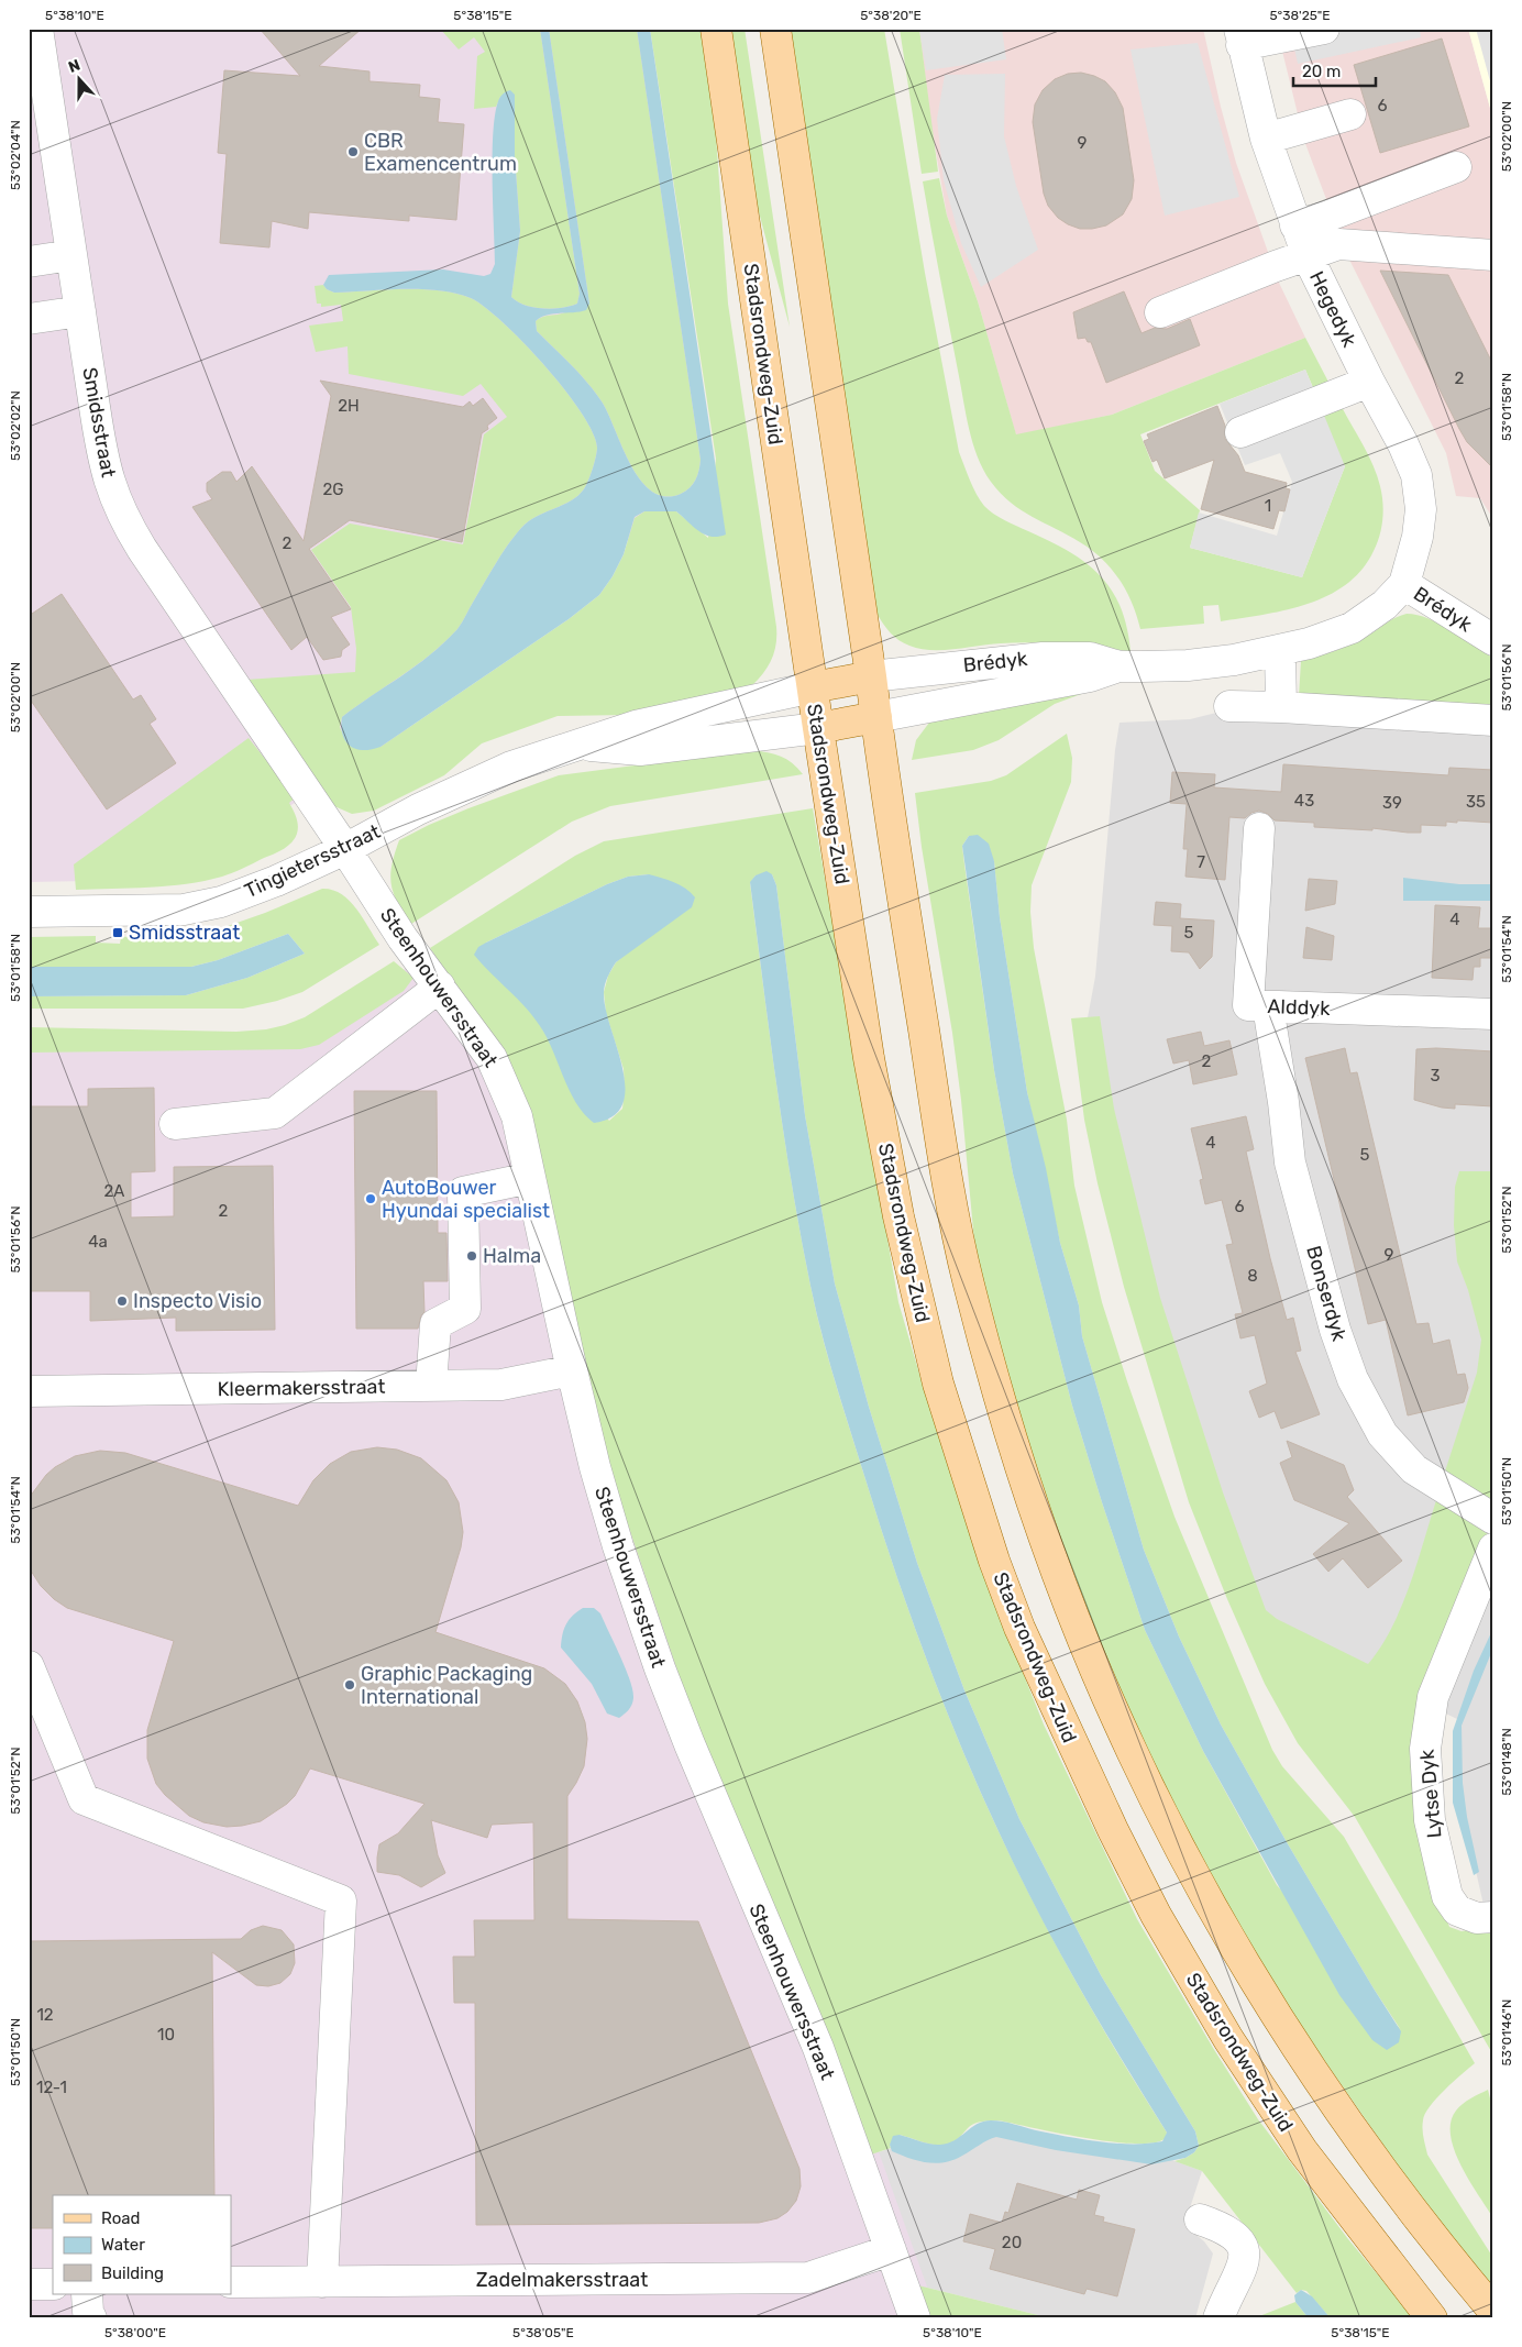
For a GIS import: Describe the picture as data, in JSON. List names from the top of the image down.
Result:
{
  "streets": {
    "main road": ["Stadsrondweg-Zuid"],
    "street": [
      "Hegedyk",
      "Smidsstraat",
      "Brédyk",
      "Tingietersstraat",
      "Steenhouwersstraat",
      "Alddyk",
      "Bonserdyk",
      "Kleermakersstraat",
      "Lytse Dyk",
      "Zadelmakersstraat"
    ]
  },
  "crossings": [
    ["Hegedyk", "Brédyk"],
    ["Stadsrondweg-Zuid", "Tingietersstraat"],
    ["Smidsstraat", "Tingietersstraat"],
    ["Smidsstraat", "Steenhouwersstraat"],
    ["Tingietersstraat", "Steenhouwersstraat"],
    ["Steenhouwersstraat", "Kleermakersstraat"],
    ["Steenhouwersstraat", "Zadelmakersstraat"],
    ["Alddyk", "Bonserdyk"]
  ],
  "places": {
    "other": [
      "CBR Examencentrum",
      "AutoBouwer Hyundai specialist",
      "Halma",
      "Inspecto Visio",
      "Graphic Packaging International"
    ],
    "transit": ["Smidsstraat"]
  },
  "house_numbers": [
    "6",
    "9",
    "2",
    "2H",
    "2G",
    "1",
    "2",
    "43",
    "35",
    "39",
    "7",
    "4",
    "5",
    "2",
    "3",
    "4",
    "5",
    "2A",
    "6",
    "2",
    "4a",
    "9",
    "8",
    "12",
    "10",
    "12-1",
    "20"
  ],
  "legend": ["Road", "Water", "Building"],
  "scale_bar": "20 m",
  "north": "top",
  "coordinates": [
    "5°38'10\"E",
    "5°38'15\"E",
    "5°38'20\"E",
    "5°38'25\"E",
    "53°02'00\"N",
    "53°02'04\"N",
    "53°01'58\"N",
    "53°02'02\"N",
    "53°01'56\"N",
    "53°01'54\"N",
    "53°01'52\"N",
    "53°01'50\"N",
    "53°01'48\"N",
    "53°01'46\"N",
    "5°38'00\"E",
    "5°38'05\"E"
  ]
}
